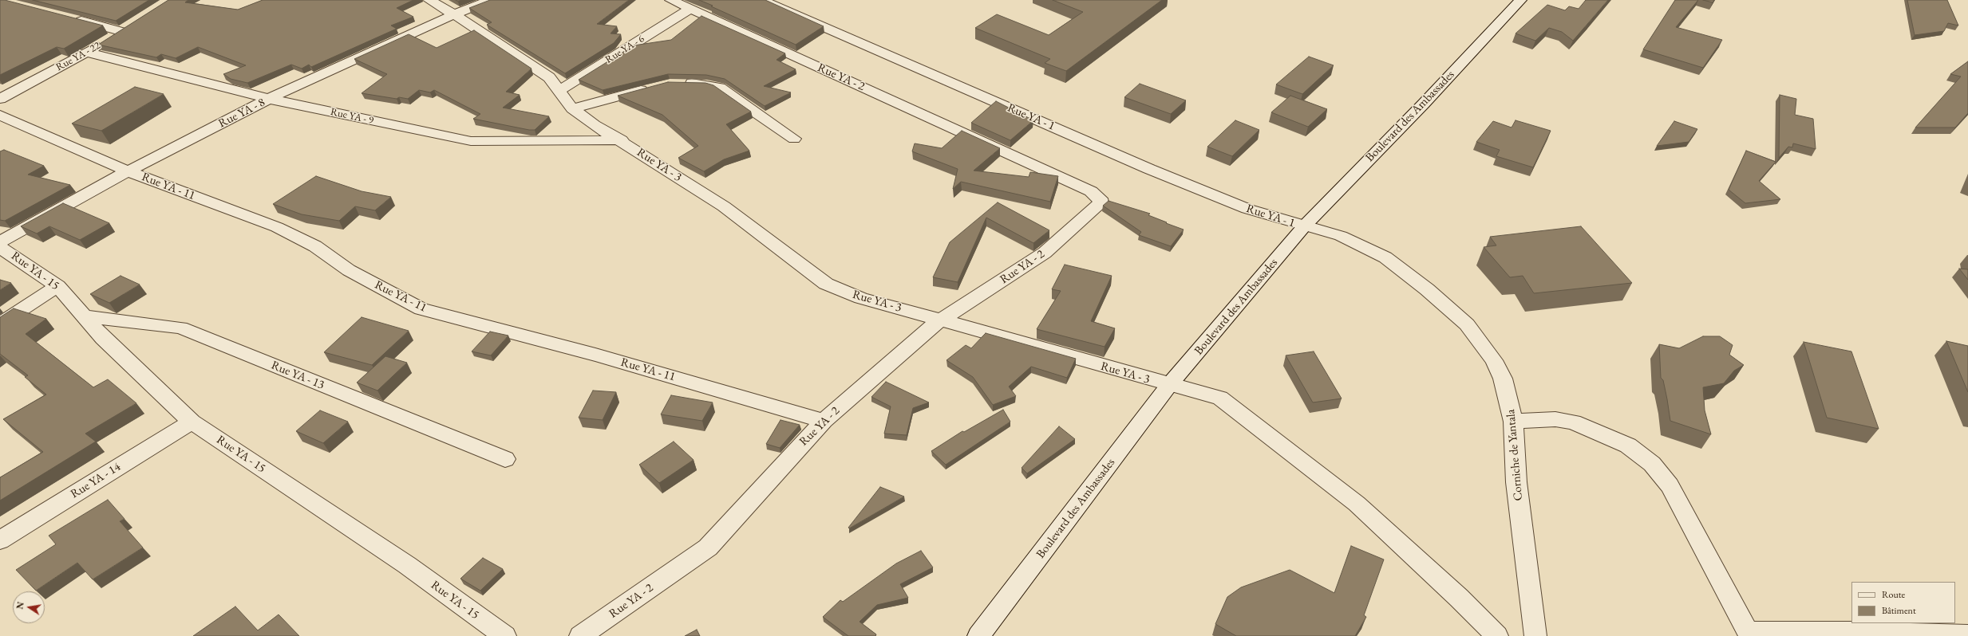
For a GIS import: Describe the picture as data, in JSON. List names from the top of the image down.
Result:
{
  "streets": {
    "street": [
      "Rue YA - 6",
      "Rue YA - 22",
      "Rue YA - 2",
      "Rue YA - 8",
      "Rue YA - 9",
      "Boulevard des Ambassades",
      "Rue YA - 1",
      "Rue YA - 3",
      "Rue YA - 11",
      "Rue YA - 15",
      "Rue YA - 13",
      "Corniche de Yantala",
      "Rue YA - 14"
    ]
  },
  "crossings": [
    ["Rue YA - 6", "Rue YA - 2"],
    ["Rue YA - 6", "Rue YA - 3"],
    ["Rue YA - 22", "Rue YA - 9"],
    ["Rue YA - 2", "Rue YA - 3"],
    ["Rue YA - 2", "Rue YA - 11"],
    ["Rue YA - 8", "Rue YA - 9"],
    ["Rue YA - 8", "Rue YA - 3"],
    ["Rue YA - 8", "Rue YA - 11"],
    ["Rue YA - 9", "Rue YA - 3"],
    ["Boulevard des Ambassades", "Rue YA - 1"],
    ["Boulevard des Ambassades", "Rue YA - 3"],
    ["Boulevard des Ambassades", "Corniche de Yantala"],
    ["Rue YA - 1", "Corniche de Yantala"],
    ["Rue YA - 15", "Rue YA - 13"],
    ["Rue YA - 15", "Rue YA - 14"]
  ],
  "legend": ["Route", "Bâtiment"],
  "north": "left"
}
